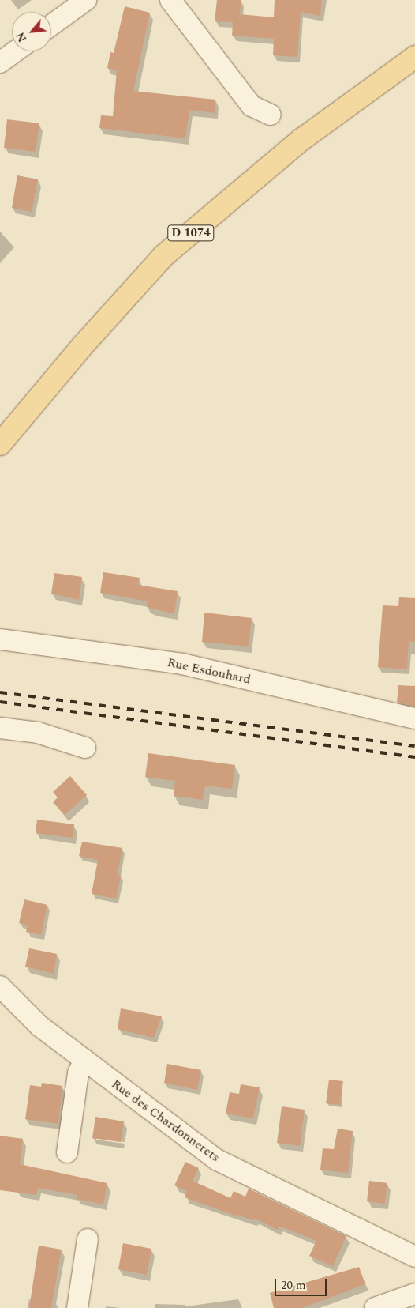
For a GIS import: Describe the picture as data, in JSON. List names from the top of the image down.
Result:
{
  "streets": {
    "main road": ["D 1074"],
    "street": ["Rue Esdouhard", "Rue des Chardonnerets"]
  },
  "scale_bar": "20 m",
  "north": "bottom left"
}
